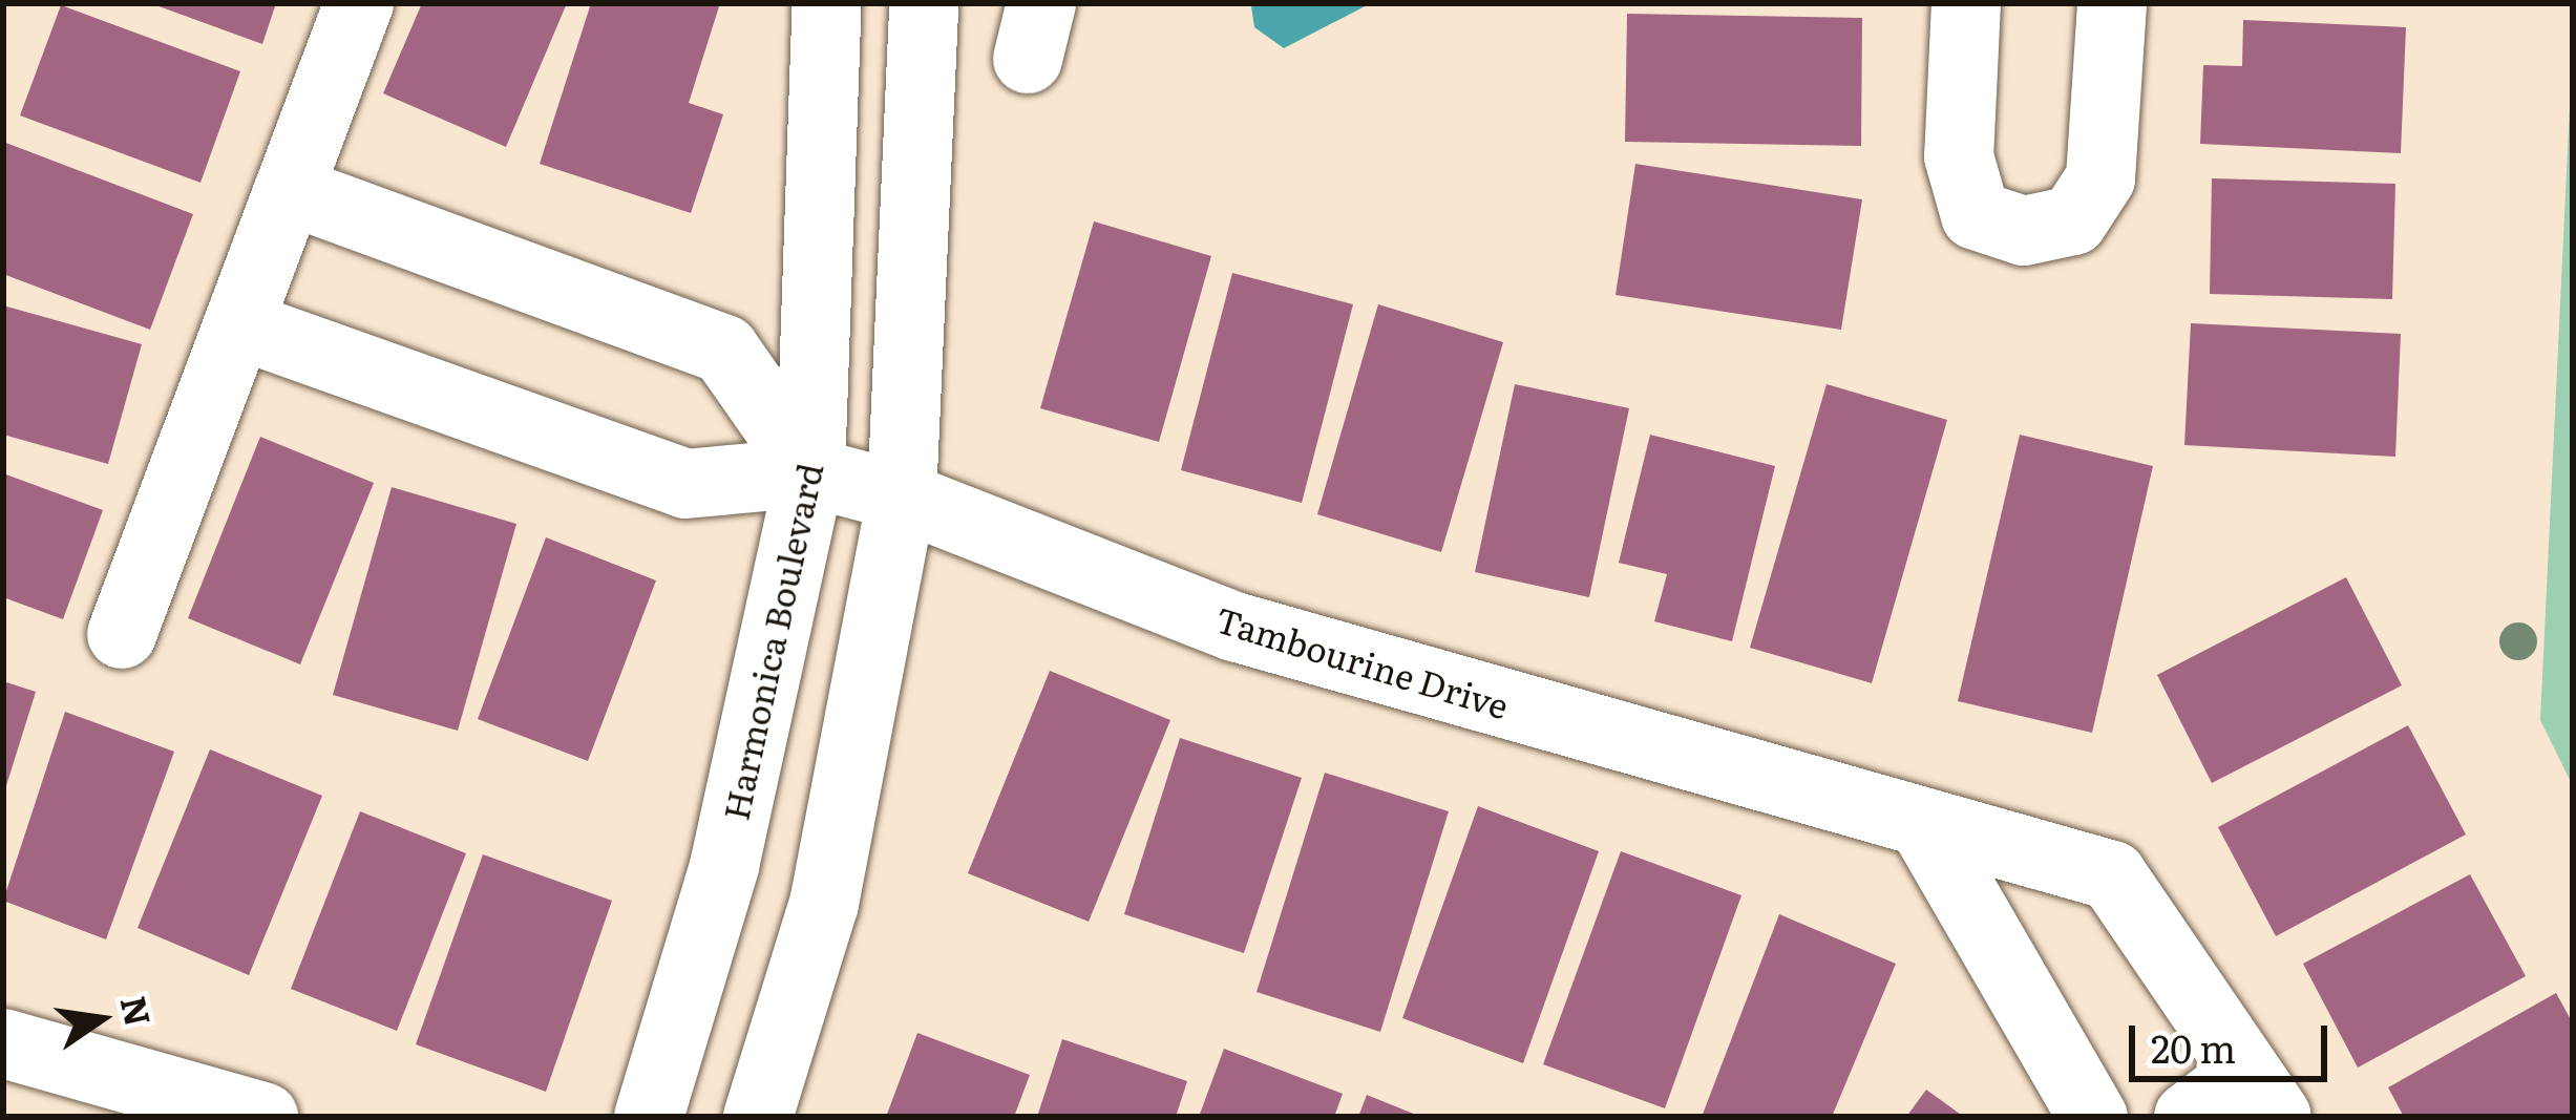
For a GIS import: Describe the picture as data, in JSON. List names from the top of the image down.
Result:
{
  "streets": {
    "street": ["Harmonica Boulevard", "Tambourine Drive"]
  },
  "crossings": [
    ["Harmonica Boulevard", "Tambourine Drive"]
  ],
  "scale_bar": "20 m",
  "north": "right"
}
